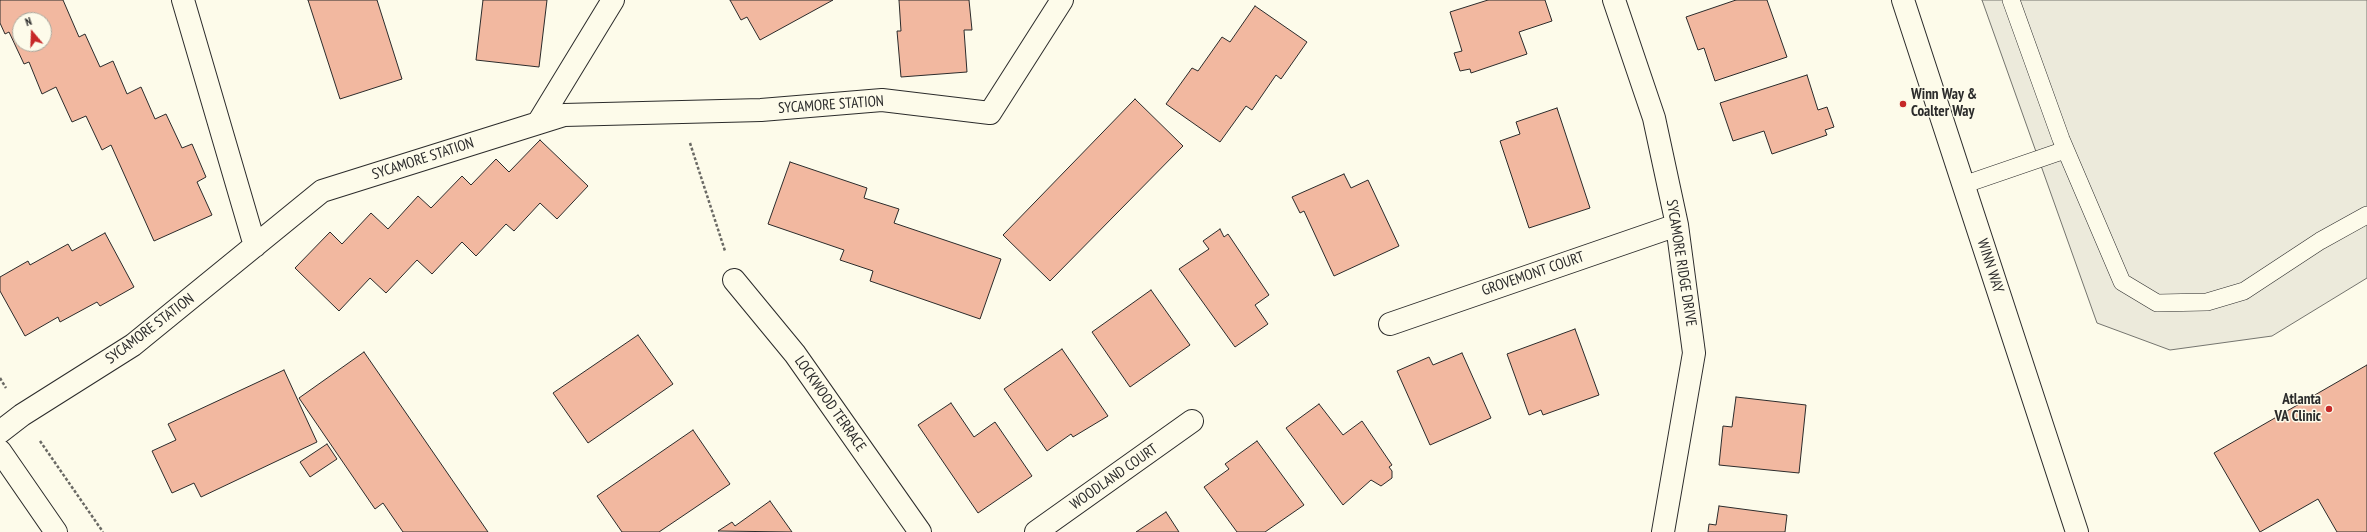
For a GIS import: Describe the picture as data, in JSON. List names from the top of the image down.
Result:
{
  "streets": {
    "street": [
      "SYCAMORE STATION",
      "SYCAMORE RIDGE DRIVE",
      "WINN WAY",
      "GROVEMONT COURT",
      "LOCKWOOD TERRACE",
      "WOODLAND COURT"
    ]
  },
  "crossings": [
    ["SYCAMORE RIDGE DRIVE", "GROVEMONT COURT"]
  ],
  "places": ["Winn Way & Coalter Way", "Atlanta VA Clinic"],
  "north": "top"
}
